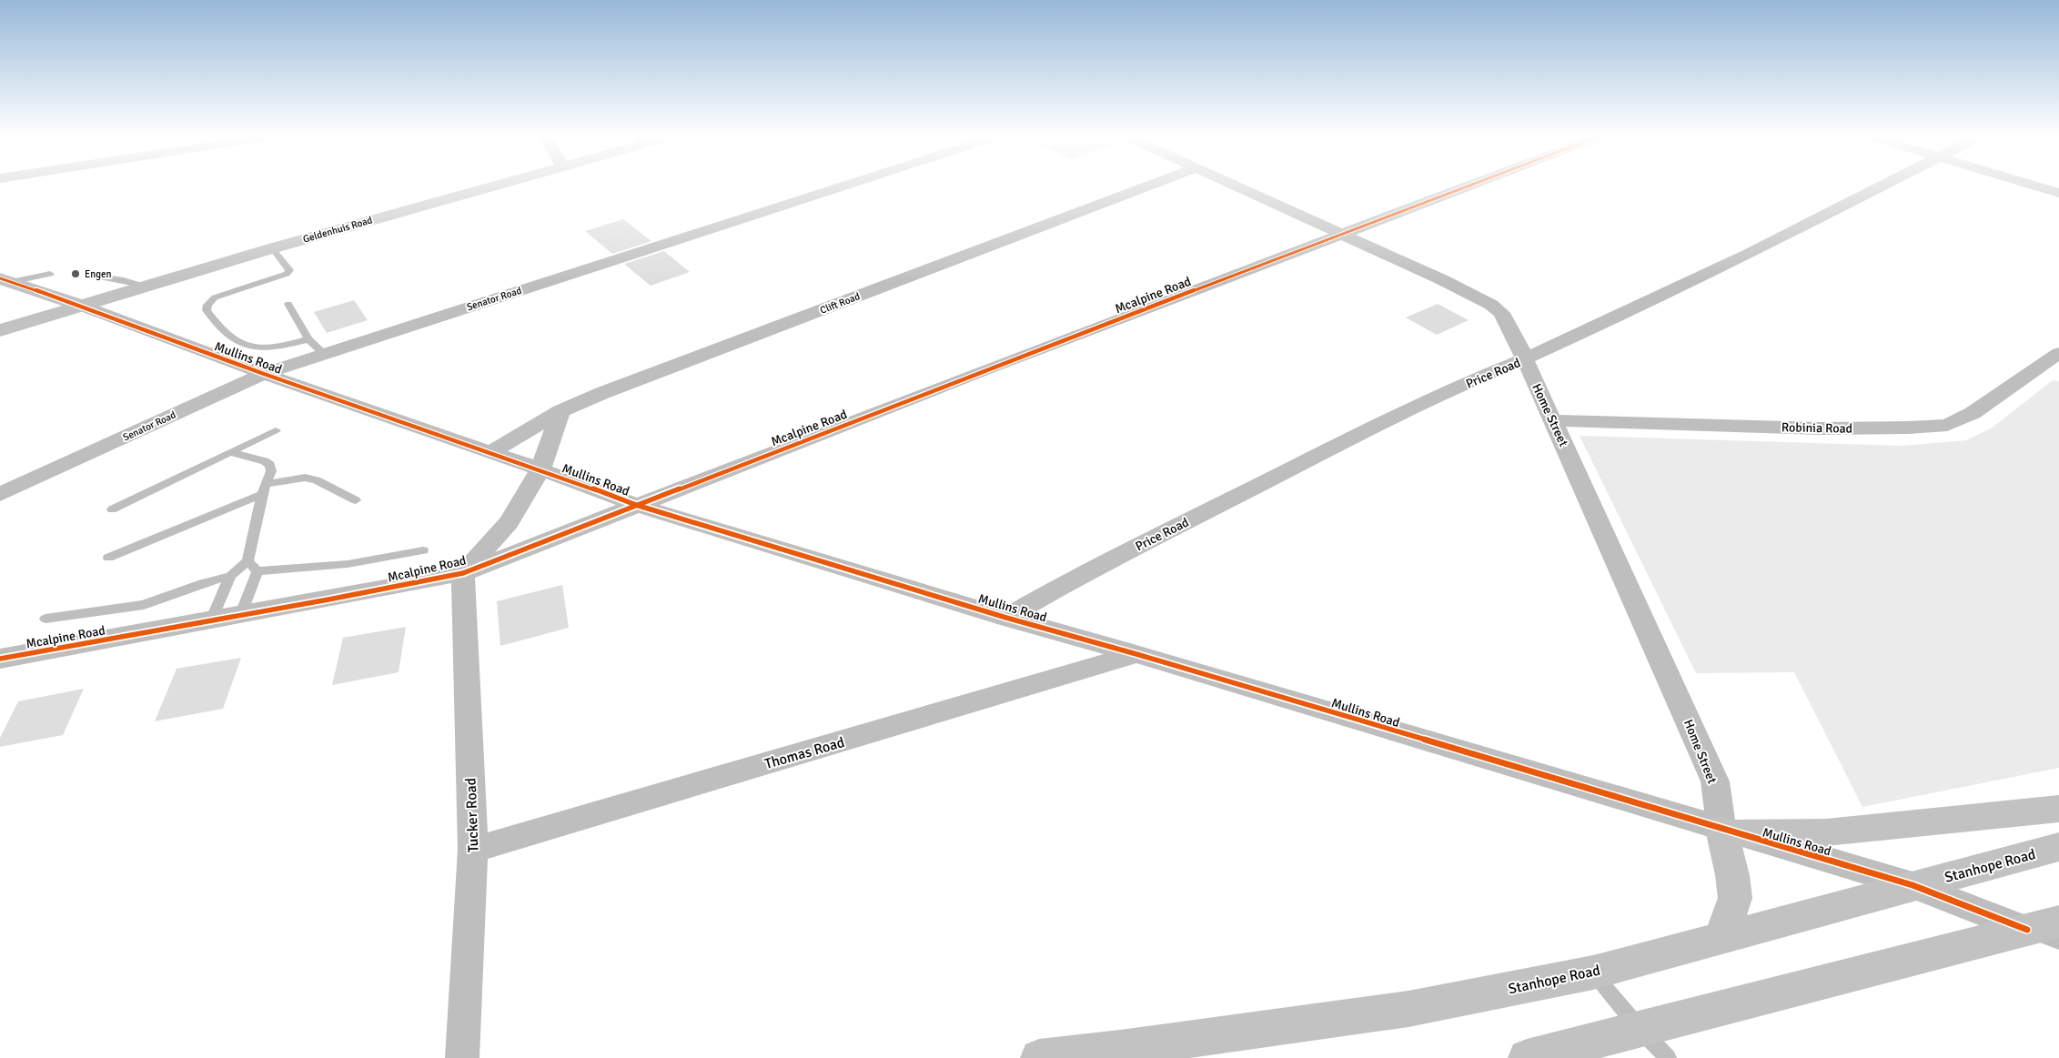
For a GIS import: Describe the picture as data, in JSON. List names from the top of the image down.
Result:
{
  "streets": {
    "main road": ["Geldenhuis Road", "Mullins Road", "Stanhope Road"],
    "street": [
      "Mcalpine Road",
      "Senator Road",
      "Clift Road",
      "Price Road",
      "Home Street",
      "Robinia Road",
      "Thomas Road",
      "Tucker Road"
    ]
  },
  "crossings": [
    ["Geldenhuis Road", "Mullins Road"],
    ["Mcalpine Road", "Mullins Road"],
    ["Mcalpine Road", "Home Street"],
    ["Mcalpine Road", "Tucker Road"],
    ["Senator Road", "Mullins Road"],
    ["Clift Road", "Mullins Road"],
    ["Mullins Road", "Price Road"],
    ["Mullins Road", "Home Street"],
    ["Mullins Road", "Thomas Road"],
    ["Mullins Road", "Stanhope Road"],
    ["Price Road", "Home Street"],
    ["Home Street", "Robinia Road"],
    ["Thomas Road", "Tucker Road"]
  ],
  "places": ["Engen"]
}
